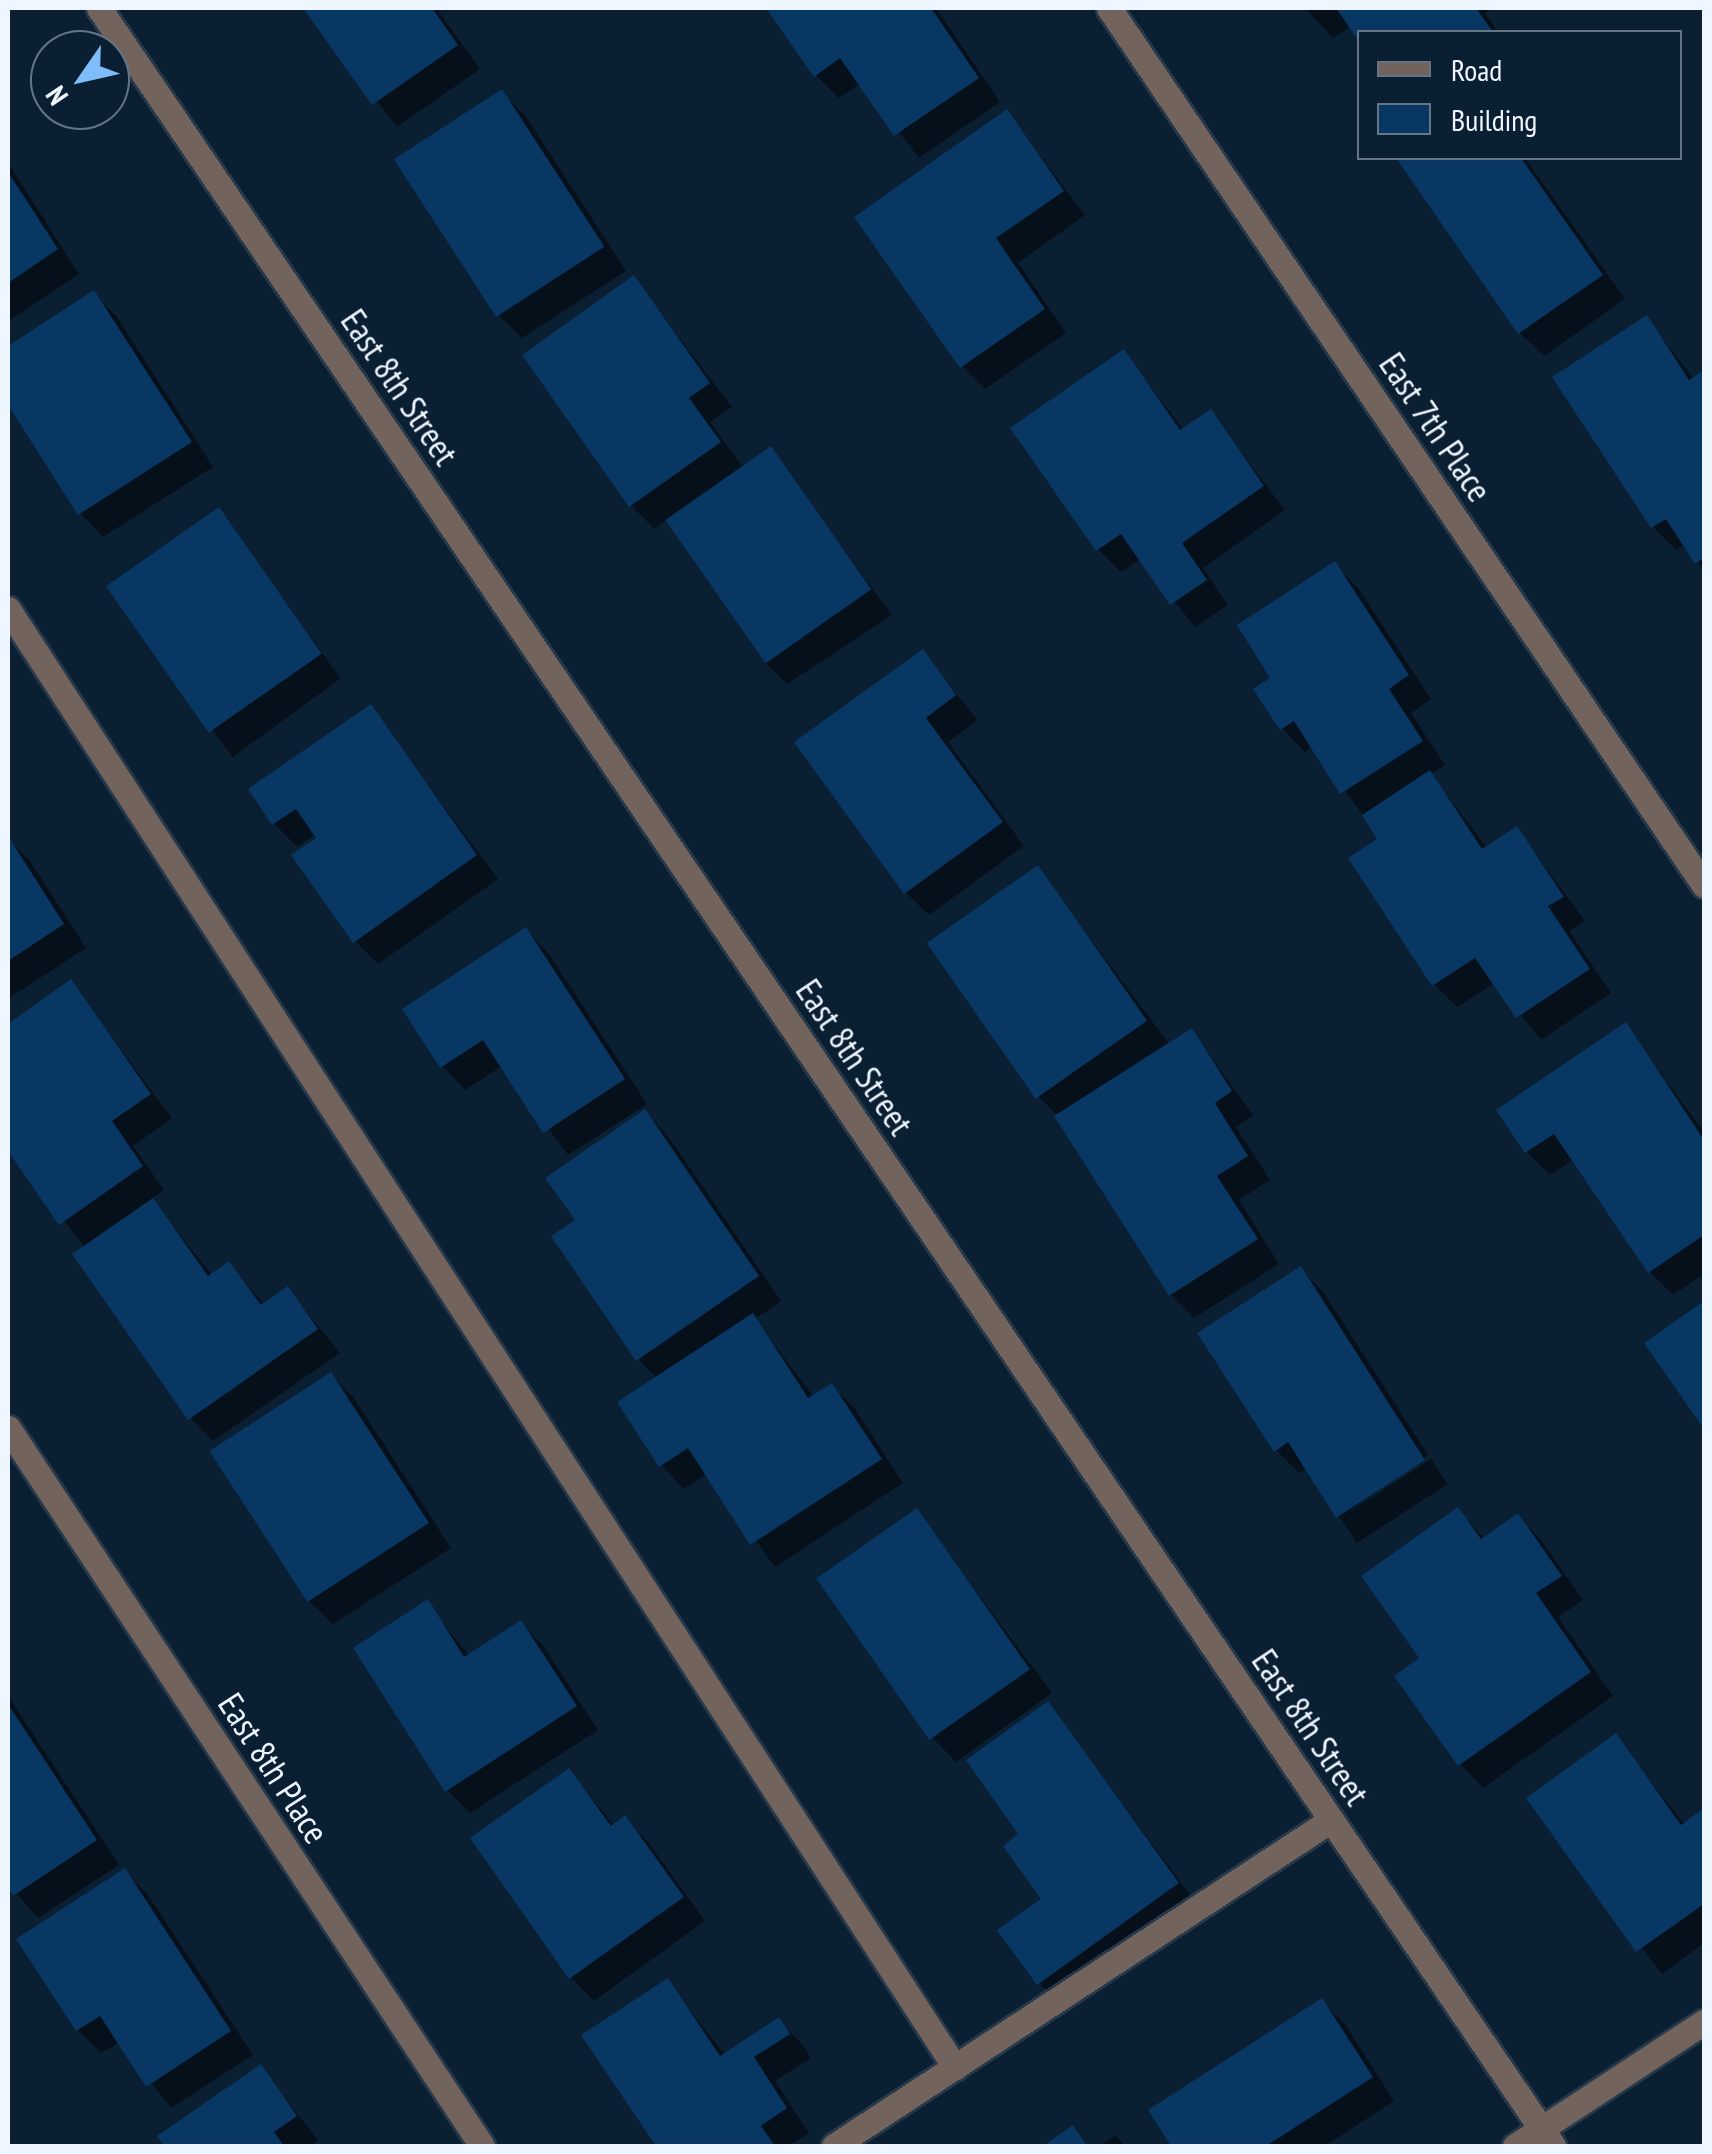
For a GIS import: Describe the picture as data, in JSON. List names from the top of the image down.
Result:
{
  "streets": {
    "street": ["East 8th Street", "East 7th Place", "East 8th Place"]
  },
  "legend": ["Road", "Building"],
  "north": "bottom left"
}
